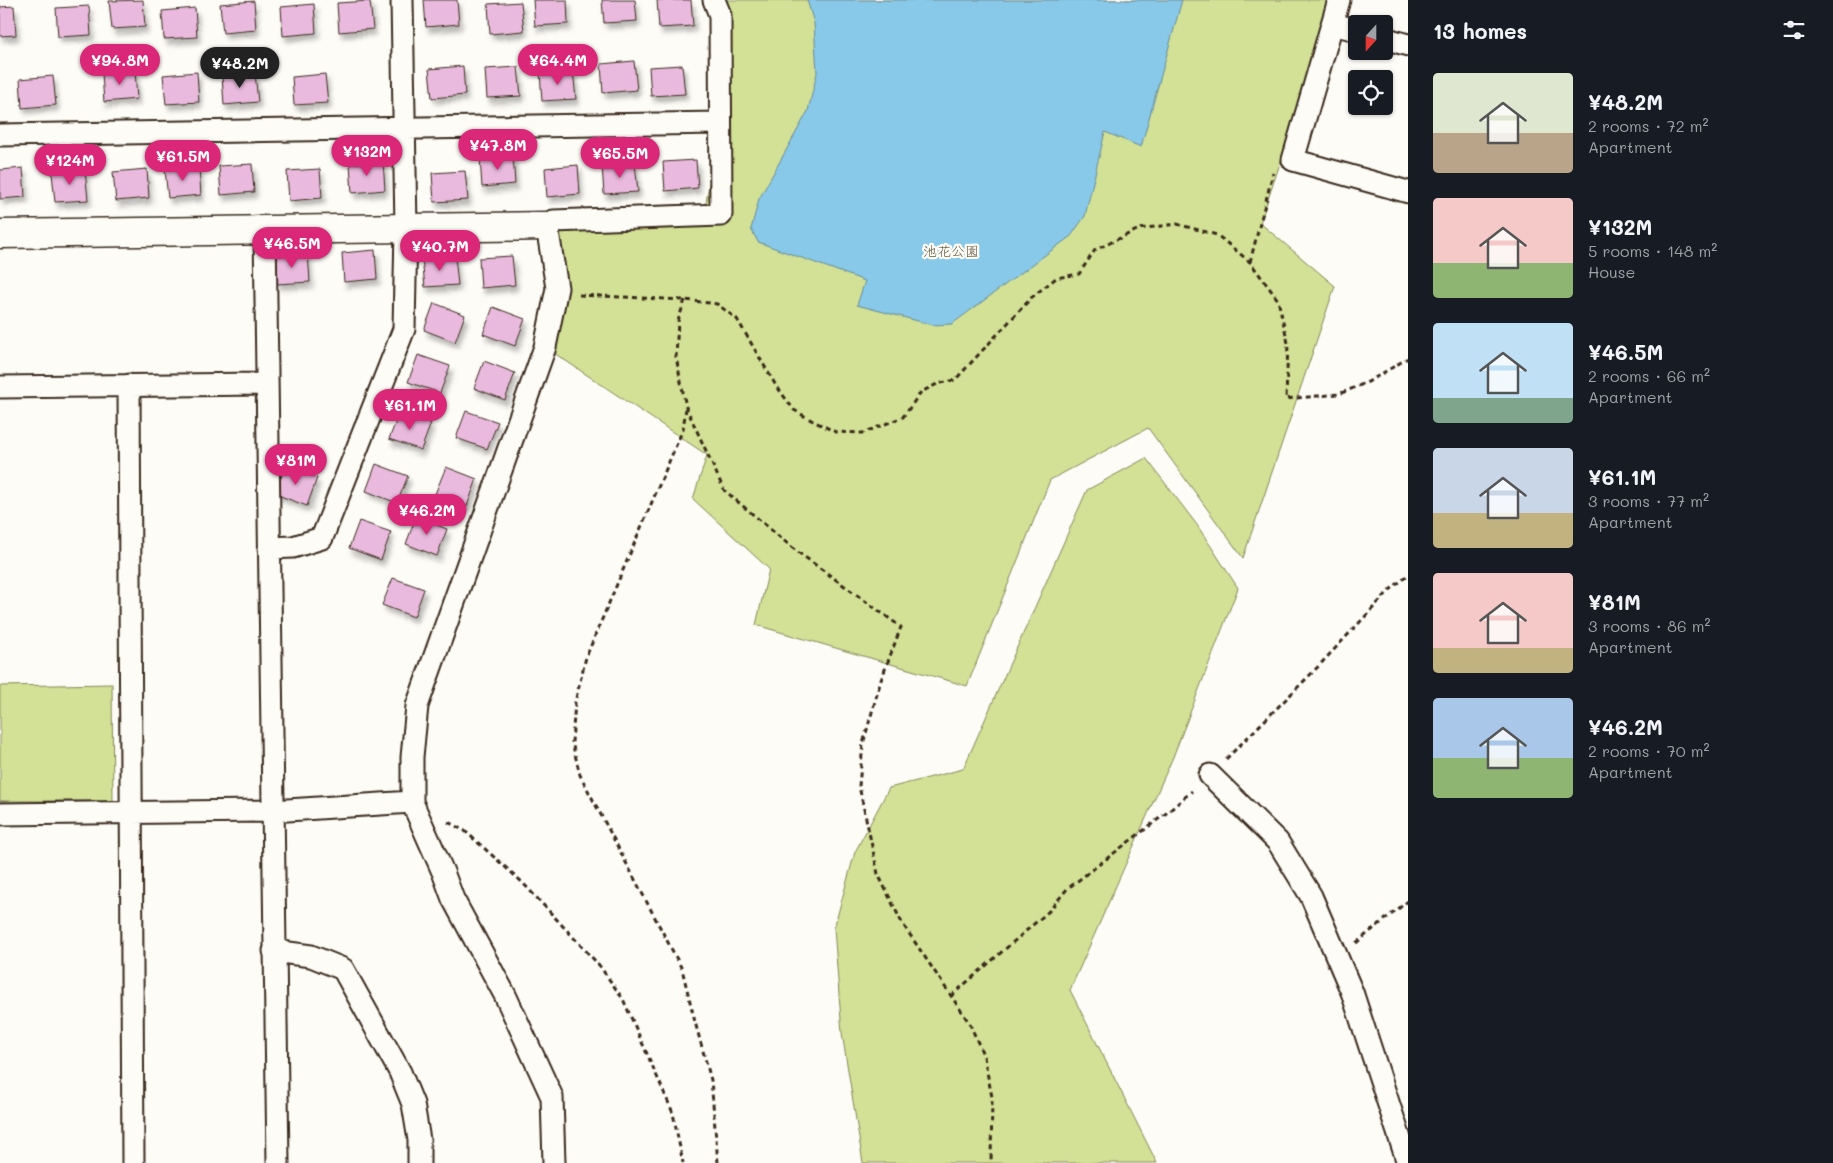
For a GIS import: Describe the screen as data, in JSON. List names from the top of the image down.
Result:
{
  "parks": ["池花公園"],
  "north": "bottom",
  "page": {
    "heading": "13 homes",
    "price": [
      "¥94.8M",
      "¥64.4M",
      "¥48.2M",
      "¥47.8M",
      "¥132M",
      "¥65.5M",
      "¥61.5M",
      "¥124M",
      "¥46.5M",
      "¥40.7M",
      "¥61.1M",
      "¥81M",
      "¥46.2M"
    ],
    "list": [
      {
        "name": "¥48.2M",
        "note": "2 rooms · 72 m² · Apartment"
      },
      {
        "name": "¥132M",
        "note": "5 rooms · 148 m² · House"
      },
      {
        "name": "¥46.5M",
        "note": "2 rooms · 66 m² · Apartment"
      },
      {
        "name": "¥61.1M",
        "note": "3 rooms · 77 m² · Apartment"
      },
      {
        "name": "¥81M",
        "note": "3 rooms · 86 m² · Apartment"
      },
      {
        "name": "¥46.2M",
        "note": "2 rooms · 70 m² · Apartment"
      }
    ]
  }
}
